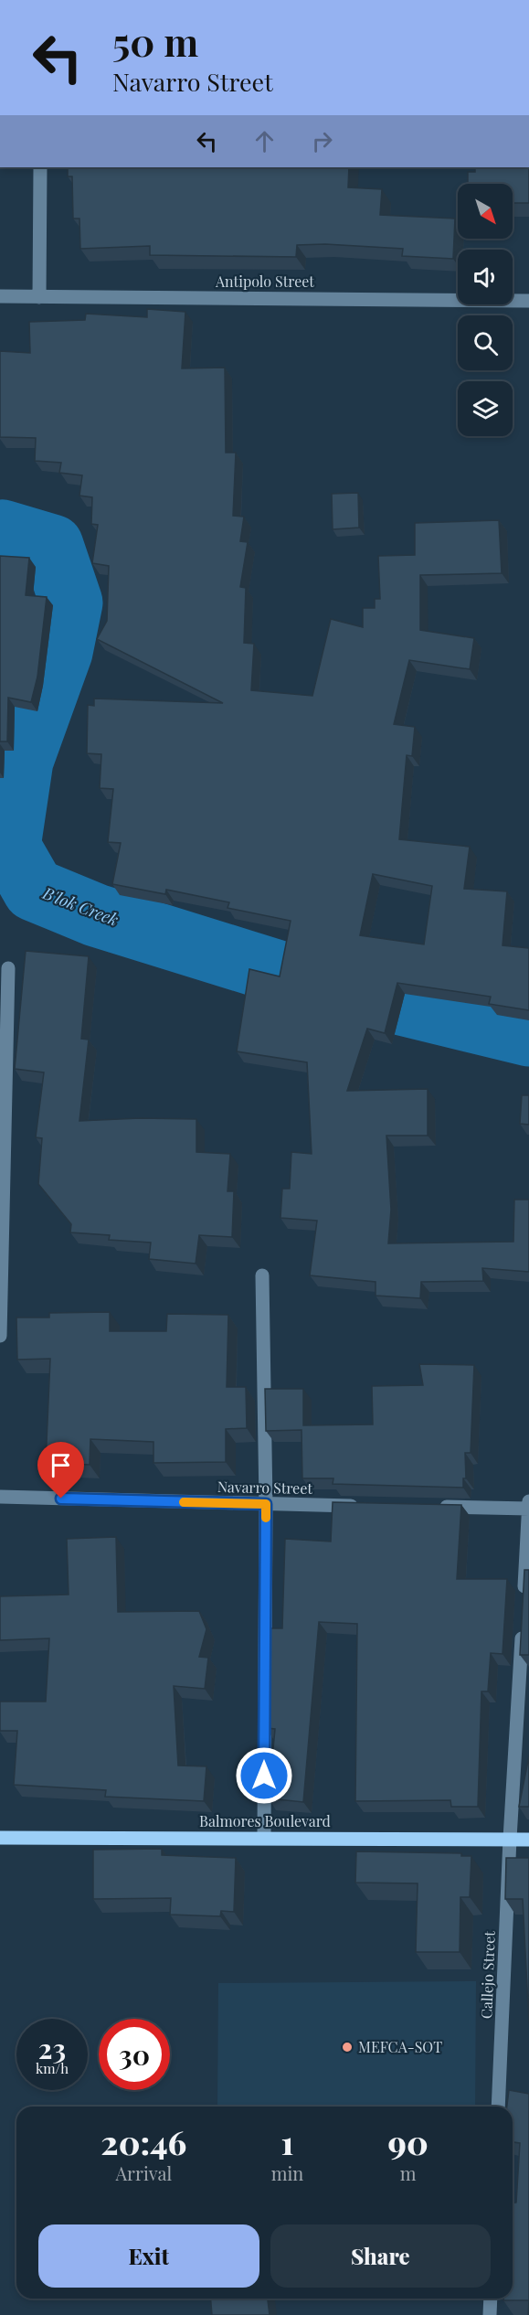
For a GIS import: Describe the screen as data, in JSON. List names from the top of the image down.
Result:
{
  "streets": {
    "main road": ["Balmores Boulevard"],
    "street": ["Antipolo Street", "Navarro Street", "Callejo Street"]
  },
  "crossings": [
    ["Balmores Boulevard", "Callejo Street"]
  ],
  "water": ["B'lok Creek"],
  "places": ["MEFCA-SOT"],
  "north": "bottom right",
  "page": {
    "turn": ["50 m", "Navarro Street"],
    "speed": "23 km/h",
    "limit": "30",
    "eta": [
      "20:46",
      "Arrival",
      "1",
      "min",
      "90",
      "m"
    ],
    "buttons": ["Exit", "Share"]
  }
}
